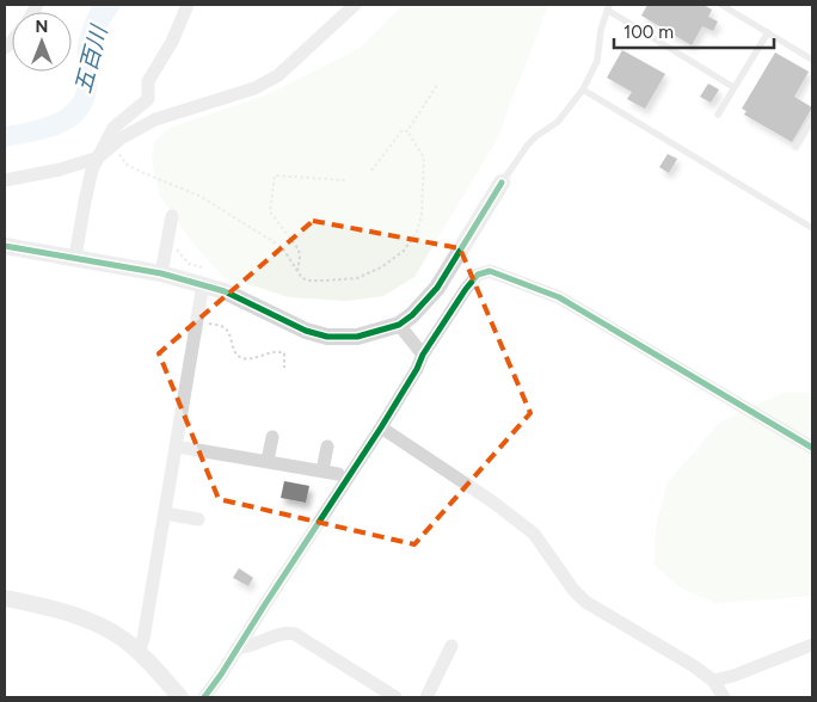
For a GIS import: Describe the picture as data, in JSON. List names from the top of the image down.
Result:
{
  "water": ["五百川"],
  "scale_bar": "100 m",
  "north": "top"
}
